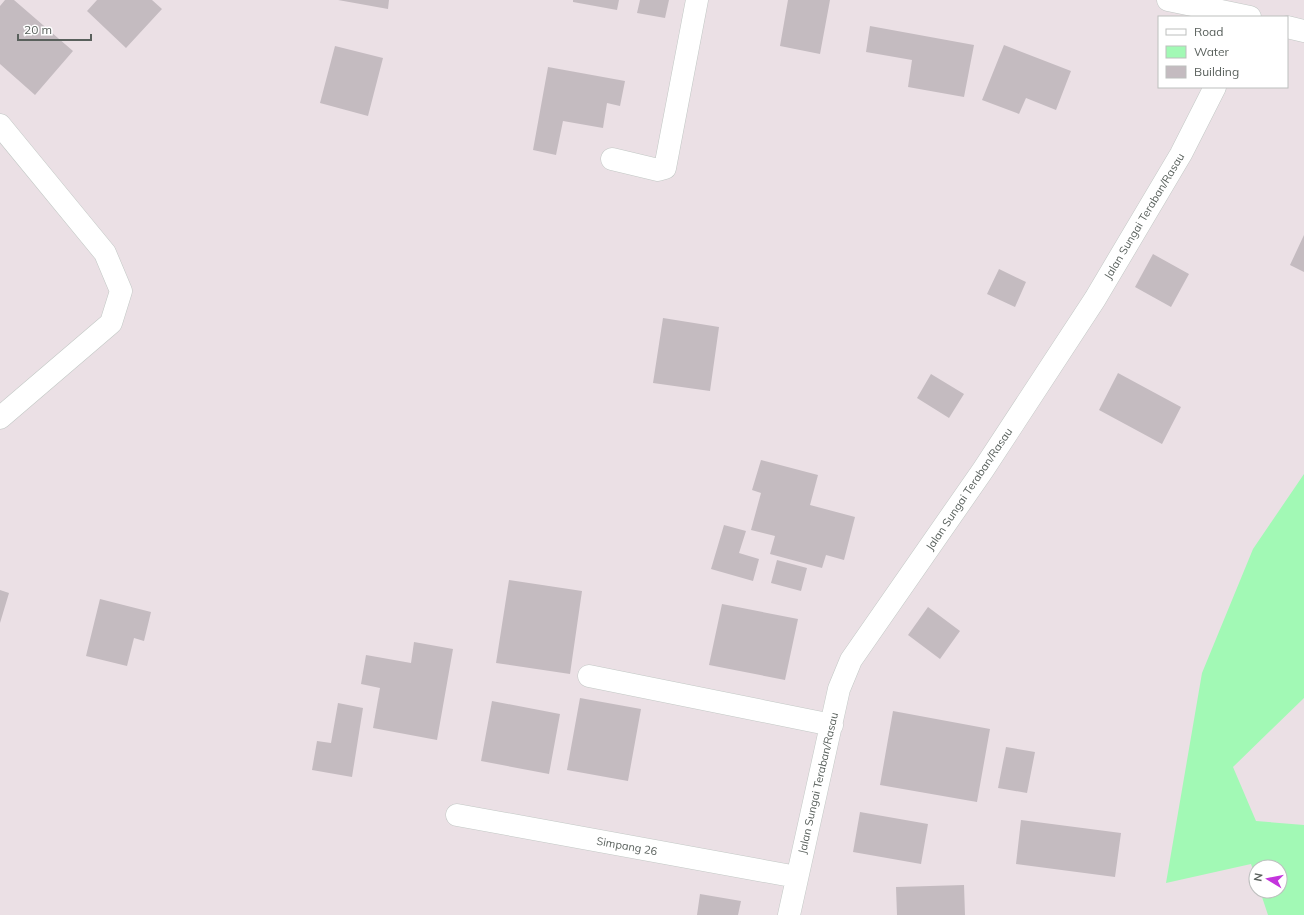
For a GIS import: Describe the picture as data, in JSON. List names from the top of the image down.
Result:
{
  "streets": {
    "street": ["Jalan Sungai Teraban/Rasau", "Simpang 26"]
  },
  "crossings": [
    ["Jalan Sungai Teraban/Rasau", "Simpang 26"]
  ],
  "legend": ["Road", "Water", "Building"],
  "scale_bar": "20 m",
  "north": "left"
}
